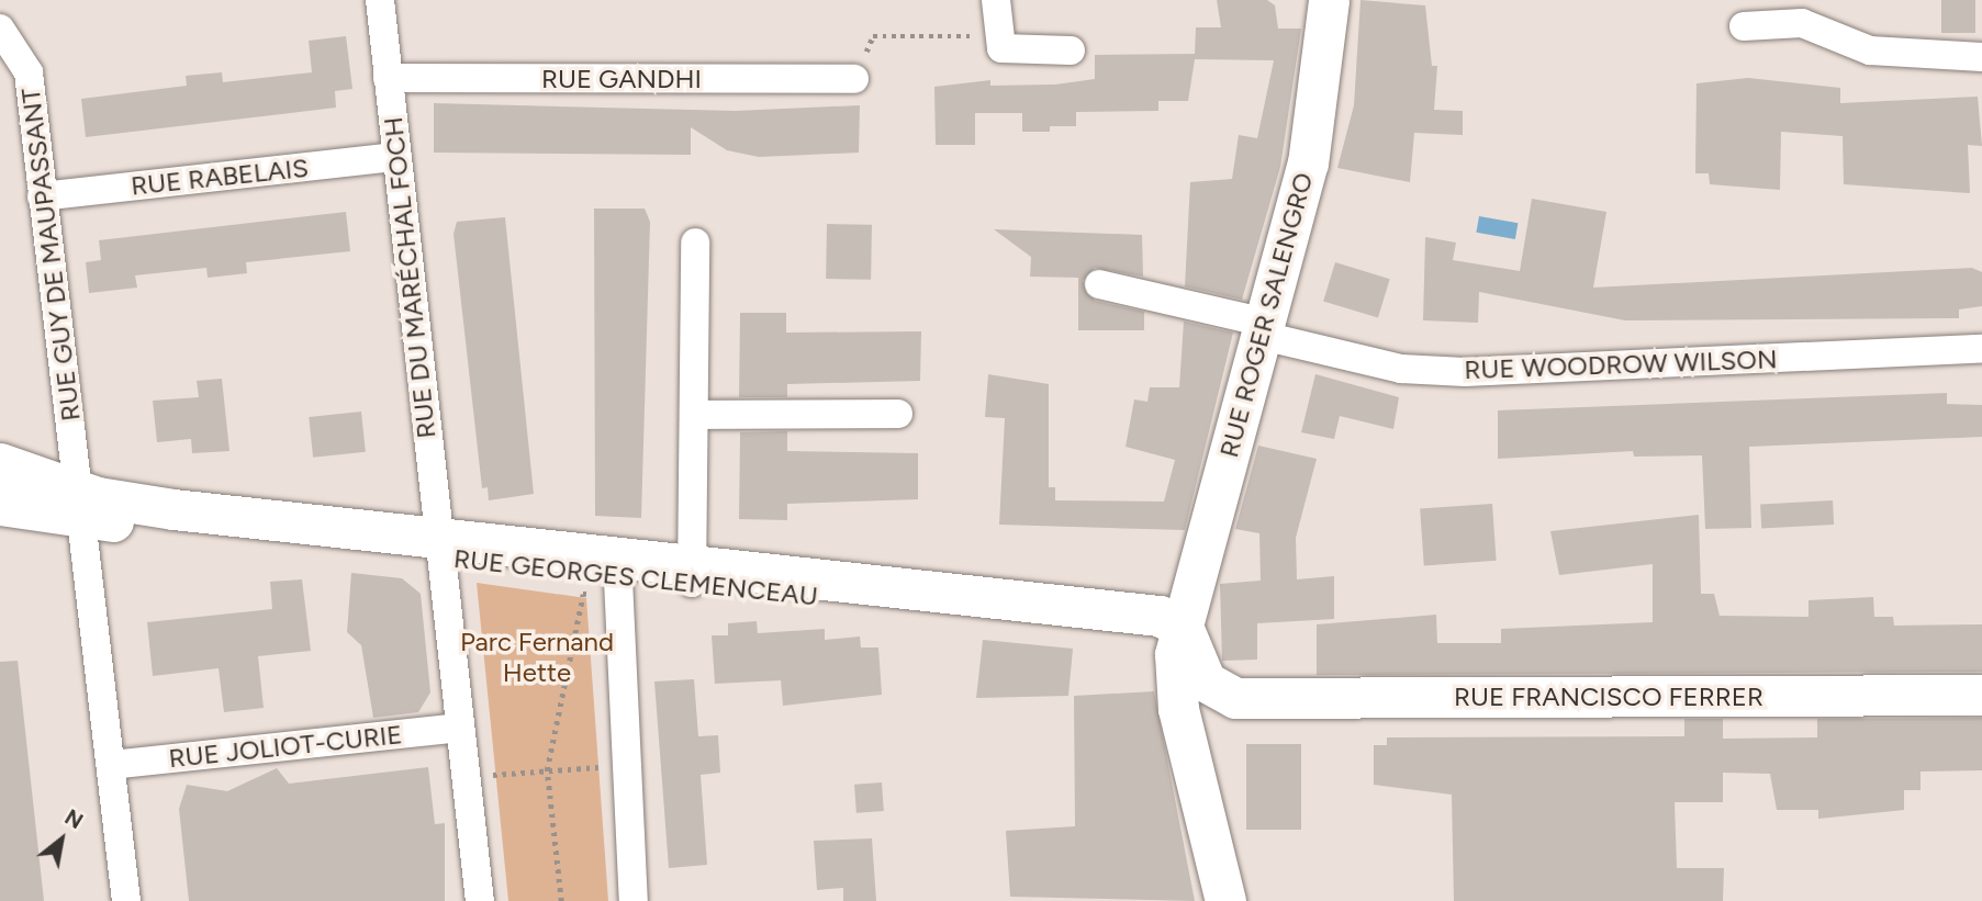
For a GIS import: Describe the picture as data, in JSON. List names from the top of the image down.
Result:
{
  "streets": {
    "street": [
      "RUE GANDHI",
      "RUE RABELAIS",
      "RUE GUY DE MAUPASSANT",
      "RUE DU MARÉCHAL FOCH",
      "RUE ROGER SALENGRO",
      "RUE WOODROW WILSON",
      "RUE GEORGES CLEMENCEAU",
      "RUE FRANCISCO FERRER",
      "RUE JOLIOT-CURIE"
    ]
  },
  "crossings": [
    ["RUE GANDHI", "RUE DU MARÉCHAL FOCH"],
    ["RUE RABELAIS", "RUE GUY DE MAUPASSANT"],
    ["RUE RABELAIS", "RUE DU MARÉCHAL FOCH"],
    ["RUE GUY DE MAUPASSANT", "RUE GEORGES CLEMENCEAU"],
    ["RUE GUY DE MAUPASSANT", "RUE JOLIOT-CURIE"],
    ["RUE DU MARÉCHAL FOCH", "RUE GEORGES CLEMENCEAU"],
    ["RUE DU MARÉCHAL FOCH", "RUE JOLIOT-CURIE"],
    ["RUE ROGER SALENGRO", "RUE WOODROW WILSON"],
    ["RUE ROGER SALENGRO", "RUE GEORGES CLEMENCEAU"],
    ["RUE ROGER SALENGRO", "RUE FRANCISCO FERRER"]
  ],
  "parks": ["Parc Fernand Hette"],
  "north": "top right"
}
